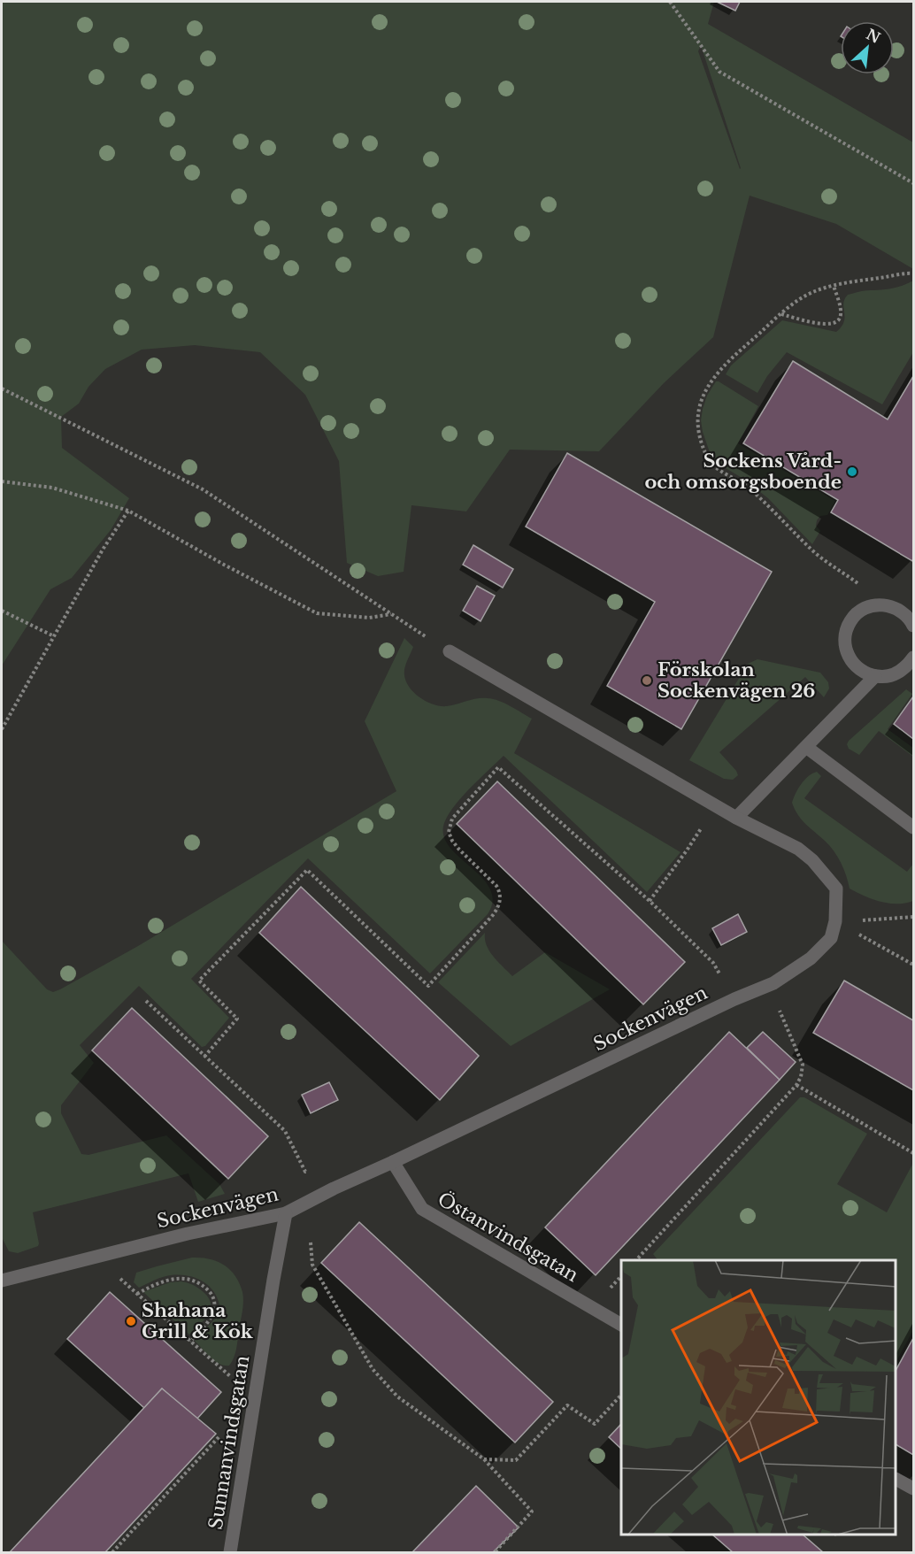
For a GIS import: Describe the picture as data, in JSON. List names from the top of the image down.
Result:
{
  "streets": {
    "street": ["Sockenvägen", "Östanvindsgatan", "Sunnanvindsgatan"]
  },
  "crossings": [
    ["Sockenvägen", "Östanvindsgatan"],
    ["Sockenvägen", "Sunnanvindsgatan"]
  ],
  "places": ["Sockens Vård- och omsorgsboende", "Förskolan Sockenvägen 26", "Shahana Grill & Kök"],
  "north": "top right"
}
